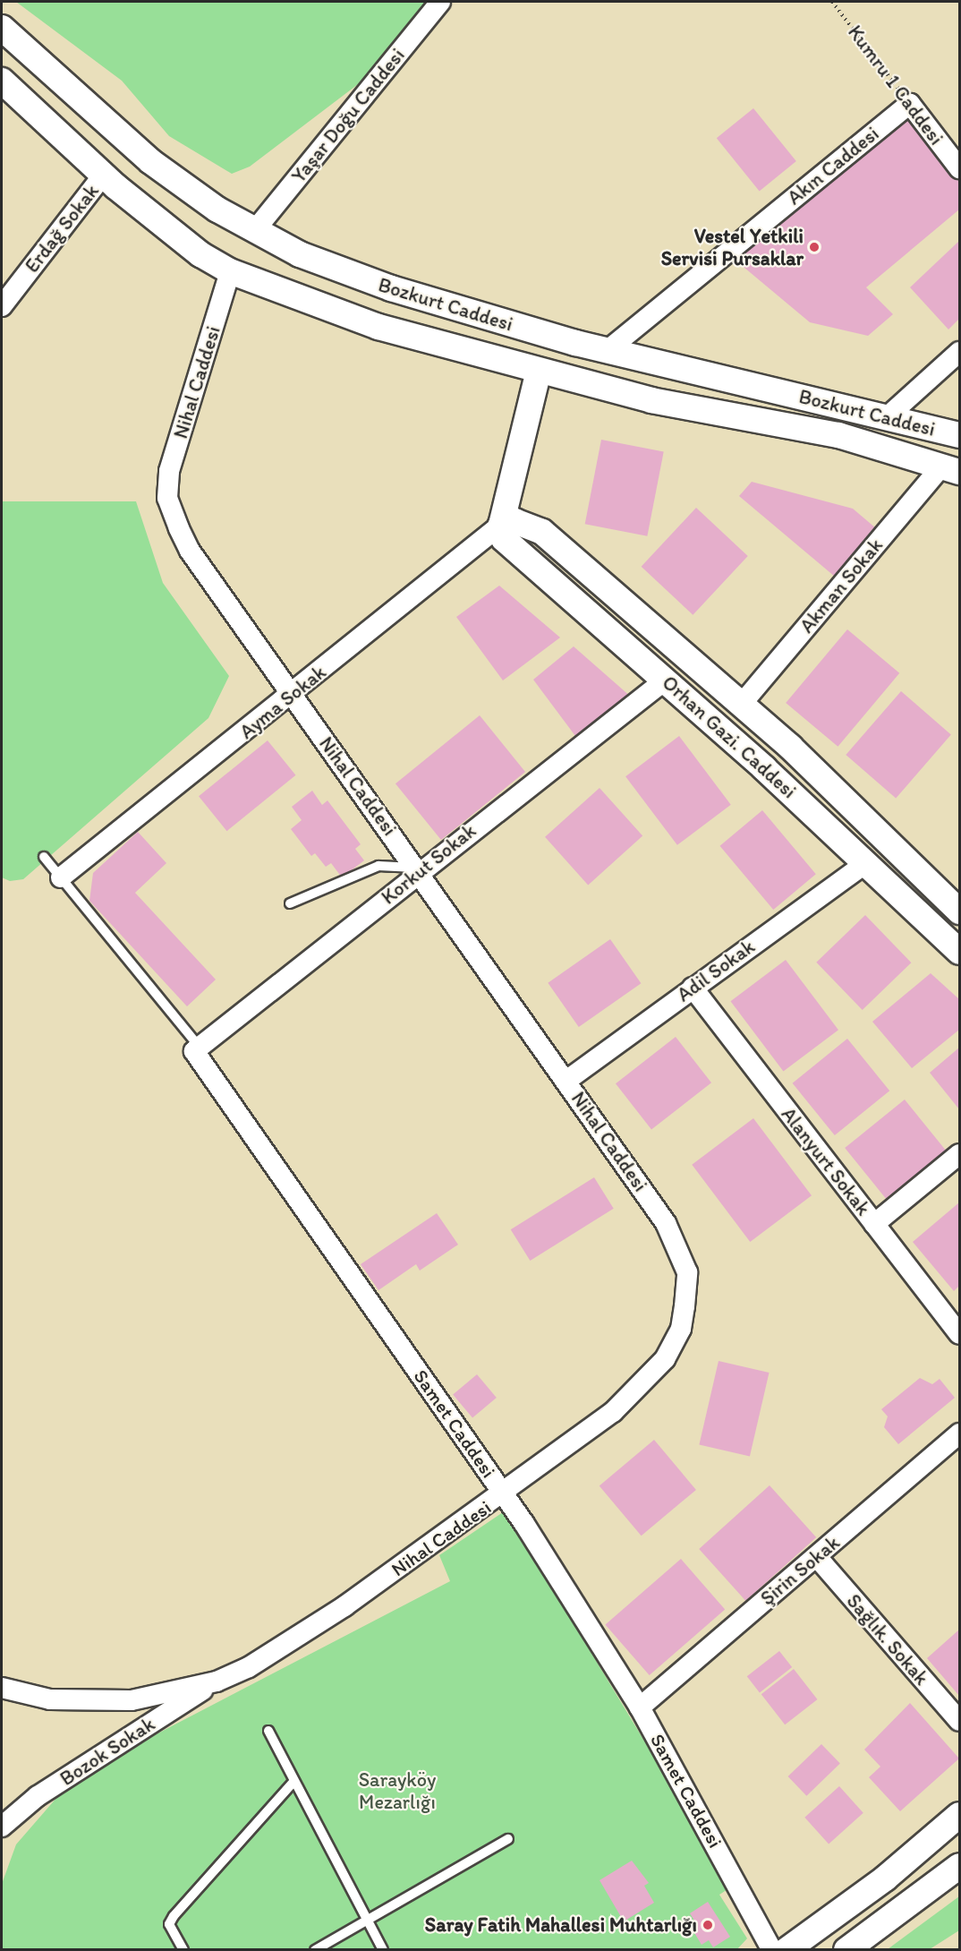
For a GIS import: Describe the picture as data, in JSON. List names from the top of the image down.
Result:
{
  "streets": {
    "street": [
      "Kumru 1 Caddesi",
      "Yaşar Doğu Caddesi",
      "Akın Caddesi",
      "Erdağ Sokak",
      "Bozkurt Caddesi",
      "Nihal Caddesi",
      "Akman Sokak",
      "Ayma Sokak",
      "Orhan Gazi. Caddesi",
      "Korkut Sokak",
      "Adil Sokak",
      "Alanyurt Sokak",
      "Samet Caddesi",
      "Şirin Sokak",
      "Sağlık. Sokak",
      "Bozok Sokak"
    ]
  },
  "crossings": [
    ["Kumru 1 Caddesi", "Akın Caddesi"],
    ["Yaşar Doğu Caddesi", "Bozkurt Caddesi"],
    ["Akın Caddesi", "Bozkurt Caddesi"],
    ["Erdağ Sokak", "Bozkurt Caddesi"],
    ["Bozkurt Caddesi", "Nihal Caddesi"],
    ["Bozkurt Caddesi", "Akman Sokak"],
    ["Nihal Caddesi", "Ayma Sokak"],
    ["Nihal Caddesi", "Korkut Sokak"],
    ["Nihal Caddesi", "Adil Sokak"],
    ["Nihal Caddesi", "Samet Caddesi"],
    ["Nihal Caddesi", "Bozok Sokak"],
    ["Akman Sokak", "Orhan Gazi. Caddesi"],
    ["Ayma Sokak", "Orhan Gazi. Caddesi"],
    ["Orhan Gazi. Caddesi", "Korkut Sokak"],
    ["Orhan Gazi. Caddesi", "Adil Sokak"],
    ["Korkut Sokak", "Samet Caddesi"],
    ["Adil Sokak", "Alanyurt Sokak"],
    ["Samet Caddesi", "Şirin Sokak"],
    ["Şirin Sokak", "Sağlık. Sokak"]
  ],
  "parks": ["Sarayköy Mezarlığı"],
  "places": ["Vestel Yetkili Servisi Pursaklar", "Saray Fatih Mahallesi Muhtarlığı"]
}
